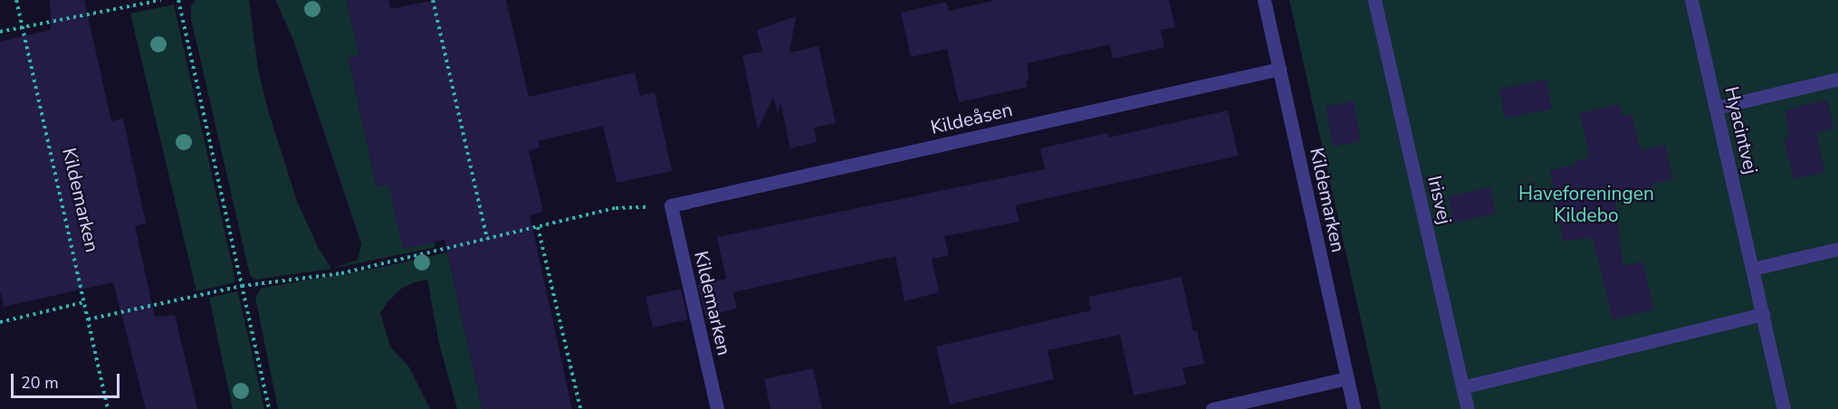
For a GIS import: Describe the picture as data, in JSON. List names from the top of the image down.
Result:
{
  "streets": {
    "street": [
      "Kildeåsen",
      "Hyacintvej",
      "Kildemarken",
      "Irisvej"
    ]
  },
  "crossings": [
    ["Kildeåsen", "Kildemarken"]
  ],
  "parks": ["Haveforeningen Kildebo"],
  "scale_bar": "20 m"
}
